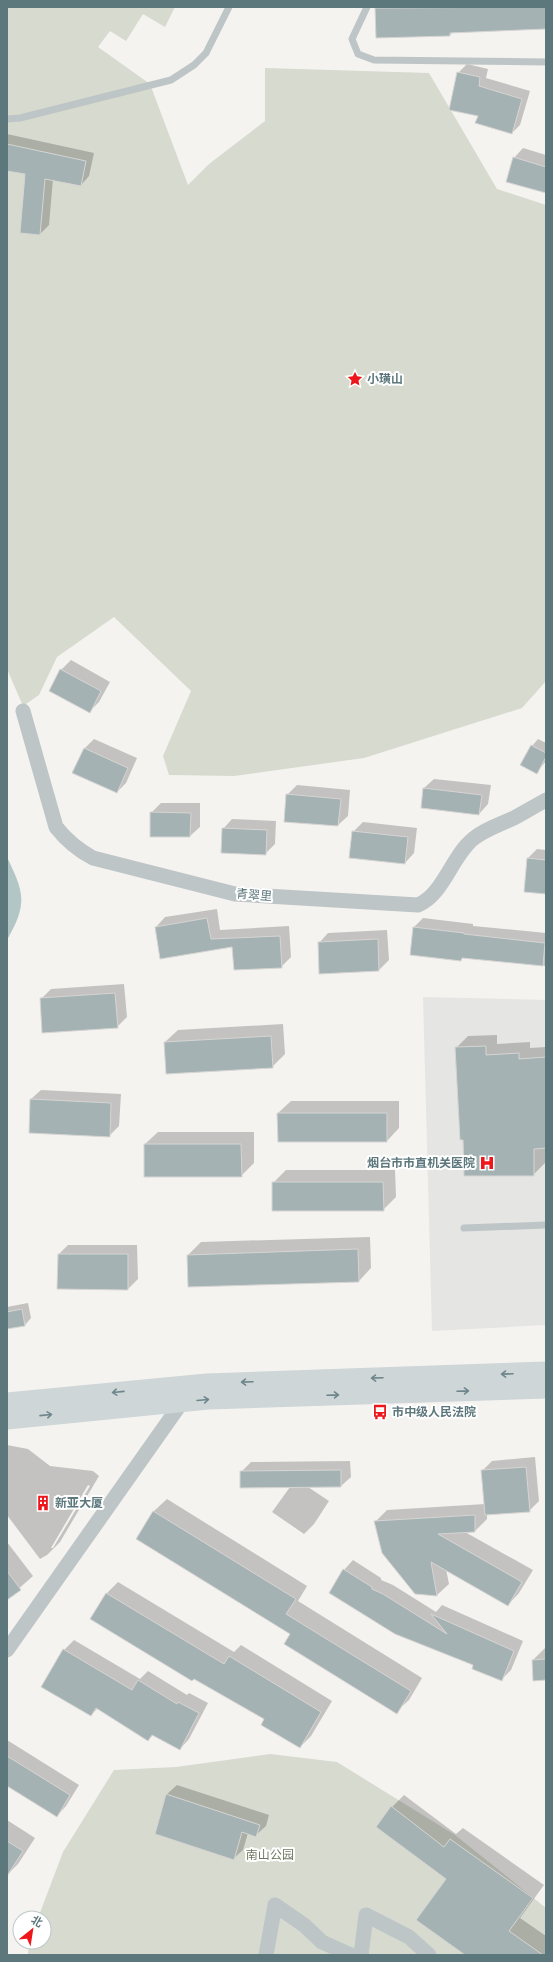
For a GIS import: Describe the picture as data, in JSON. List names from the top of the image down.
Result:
{
  "streets": {
    "street": ["青翠里"]
  },
  "parks": ["南山公园"],
  "places": {
    "place": ["小璜山"],
    "hospital": ["烟台市市直机关医院"],
    "bus stop": ["市中级人民法院"],
    "building": ["新亚大厦"]
  },
  "north": "top right"
}
